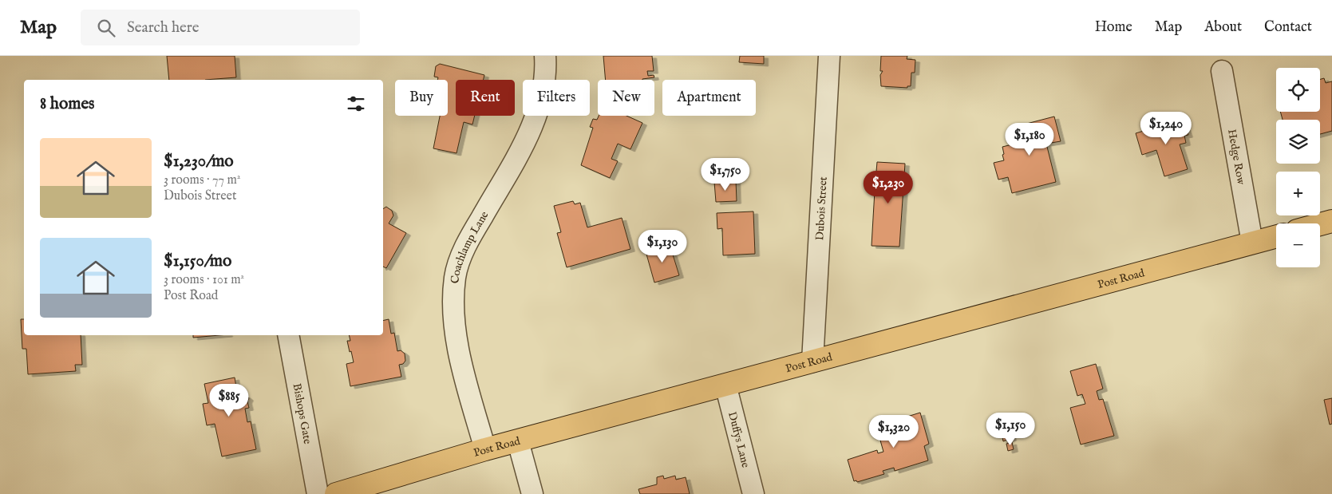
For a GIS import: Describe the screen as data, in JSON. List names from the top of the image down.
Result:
{
  "streets": {
    "main road": ["Post Road"],
    "street": [
      "Hedge Row",
      "Dubois Street",
      "Coachlamp Lane",
      "Bishops Gate",
      "Duffys Lane"
    ]
  },
  "crossings": [
    ["Hedge Row", "Post Road"],
    ["Dubois Street", "Post Road"],
    ["Coachlamp Lane", "Post Road"],
    ["Post Road", "Duffys Lane"]
  ],
  "page": {
    "header": "Map",
    "search": "Search here",
    "nav": [
      "Home",
      "Map",
      "About",
      "Contact"
    ],
    "map_buttons": ["+", "−"],
    "chip": [
      "Buy",
      "Rent",
      "Filters",
      "New",
      "Apartment"
    ],
    "heading": "8 homes",
    "price": [
      "$1,240",
      "$1,180",
      "$1,750",
      "$1,230",
      "$1,130",
      "$885",
      "$1,150",
      "$1,320"
    ],
    "list": [
      {
        "name": "$1,230/mo",
        "note": "3 rooms · 77 m² · Dubois Street"
      },
      {
        "name": "$1,150/mo",
        "note": "3 rooms · 101 m² · Post Road"
      }
    ]
  }
}
